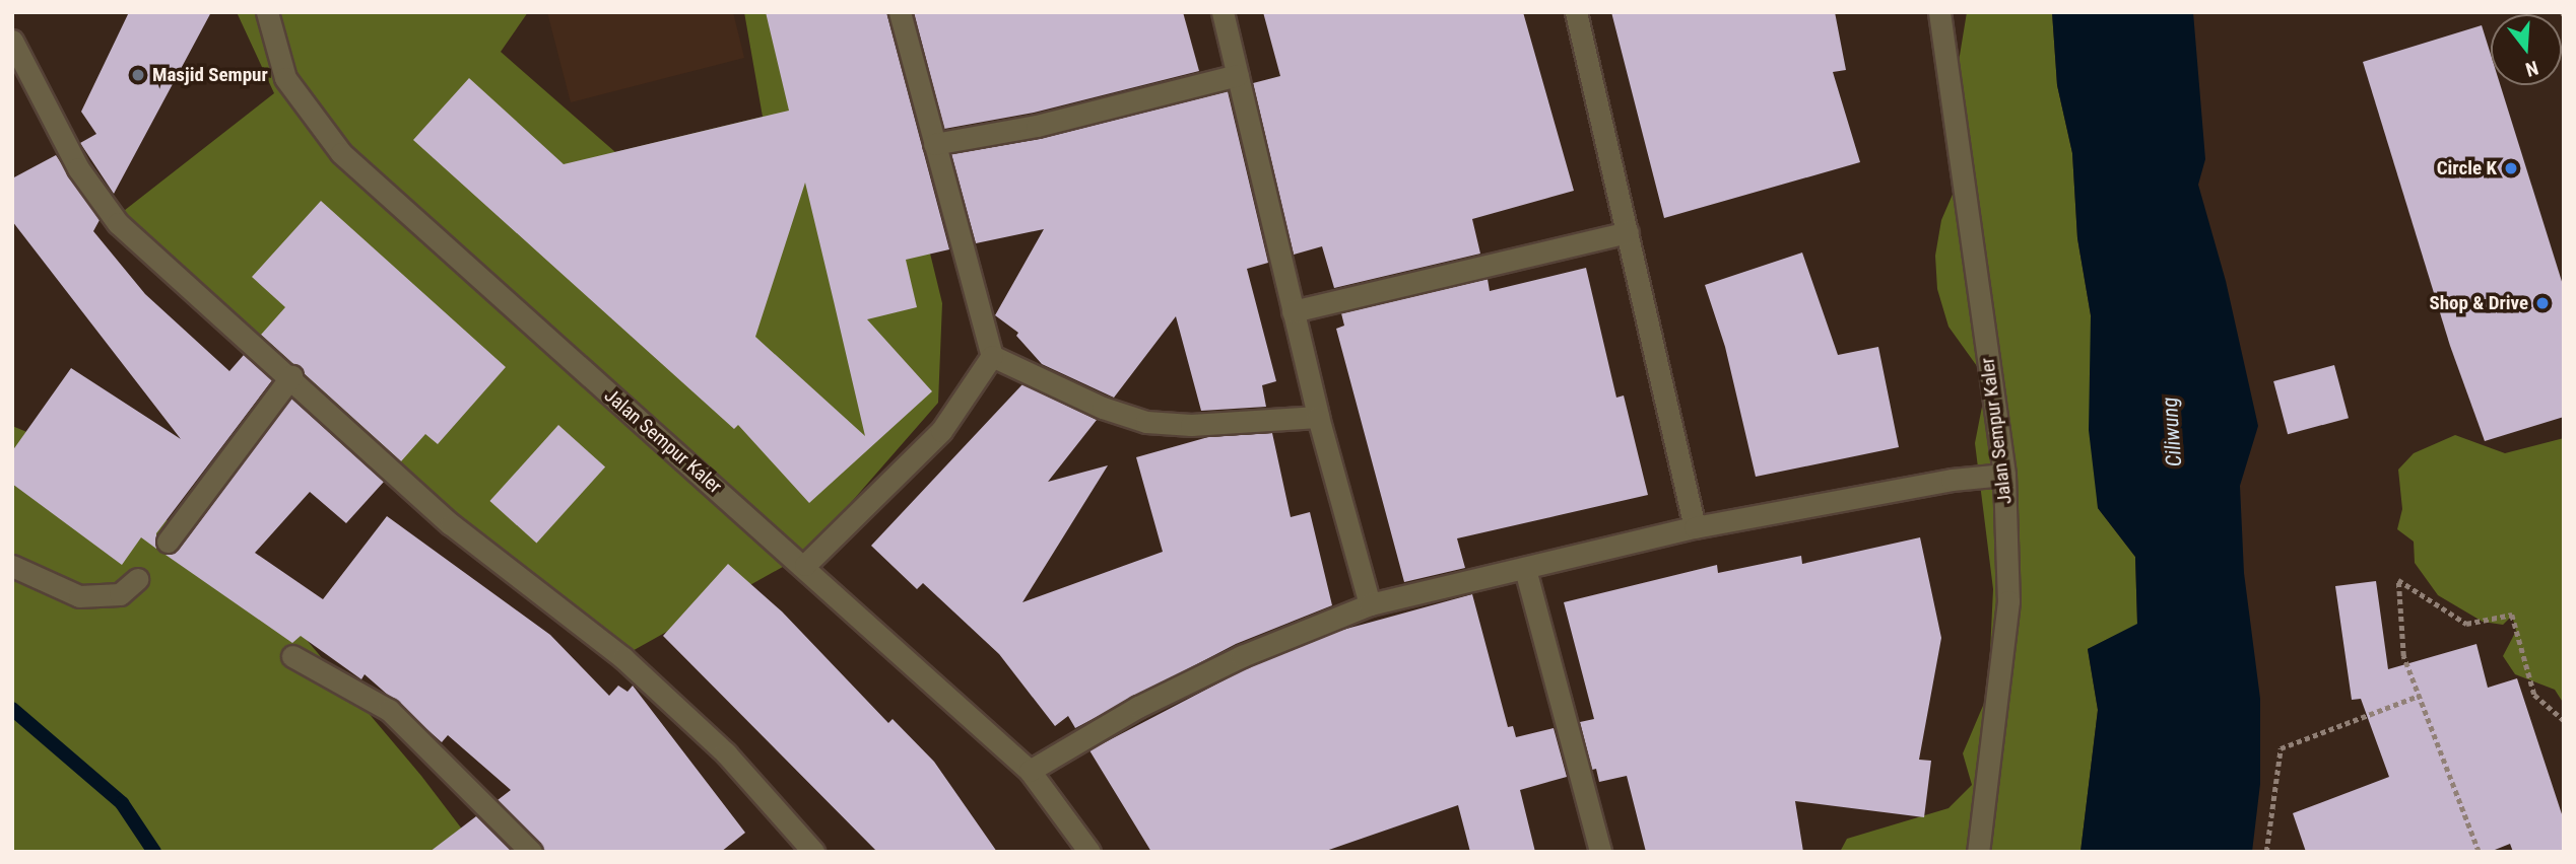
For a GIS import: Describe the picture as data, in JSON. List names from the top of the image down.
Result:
{
  "streets": {
    "street": ["Jalan Sempur Kaler"]
  },
  "water": ["Ciliwung"],
  "places": ["Masjid Sempur", "Circle K", "Shop & Drive"],
  "north": "bottom"
}
